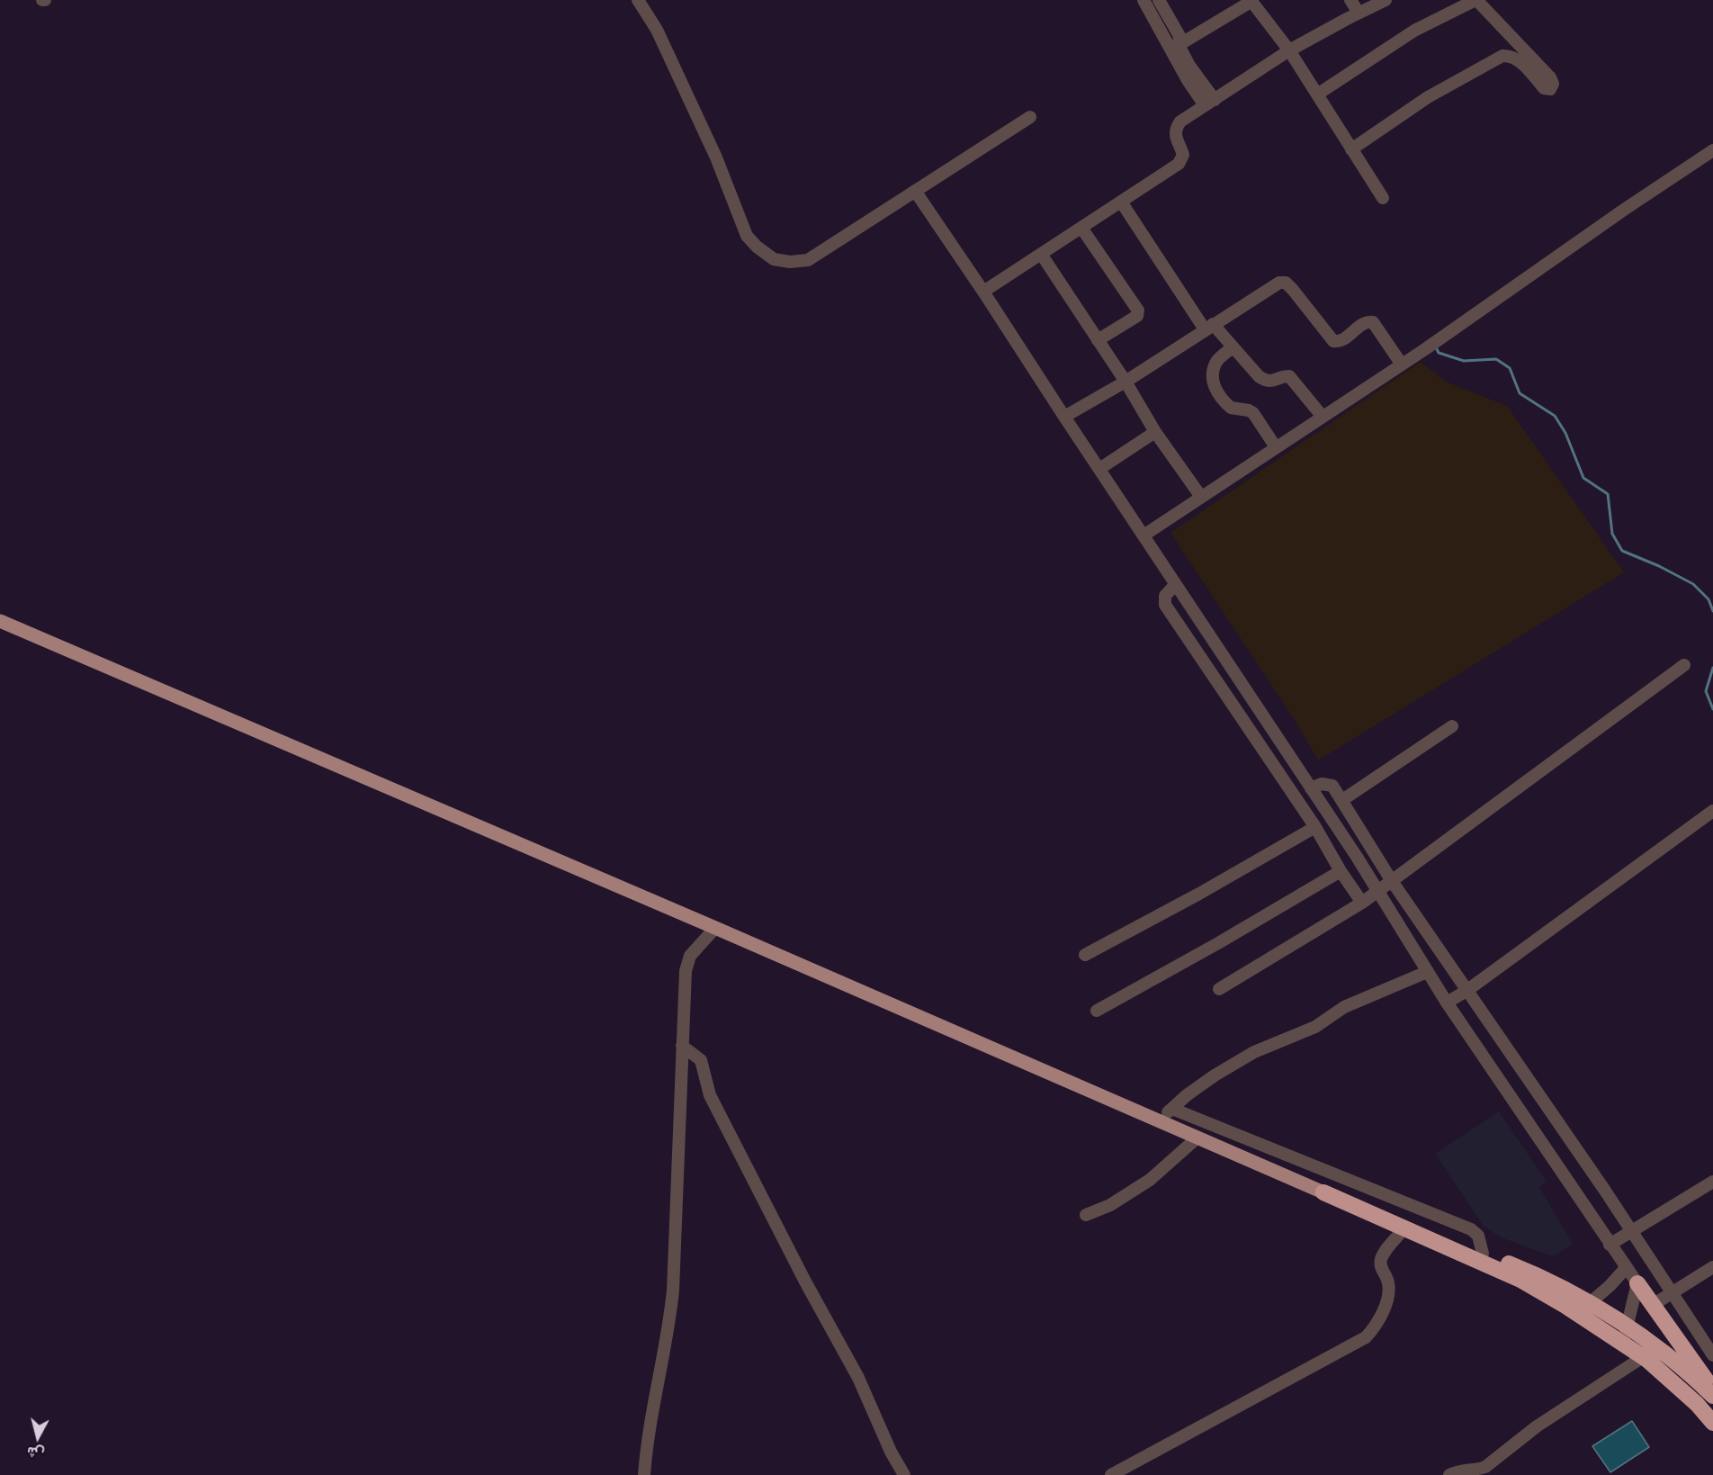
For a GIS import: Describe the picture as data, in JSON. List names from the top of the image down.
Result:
{
  "north": "bottom"
}
